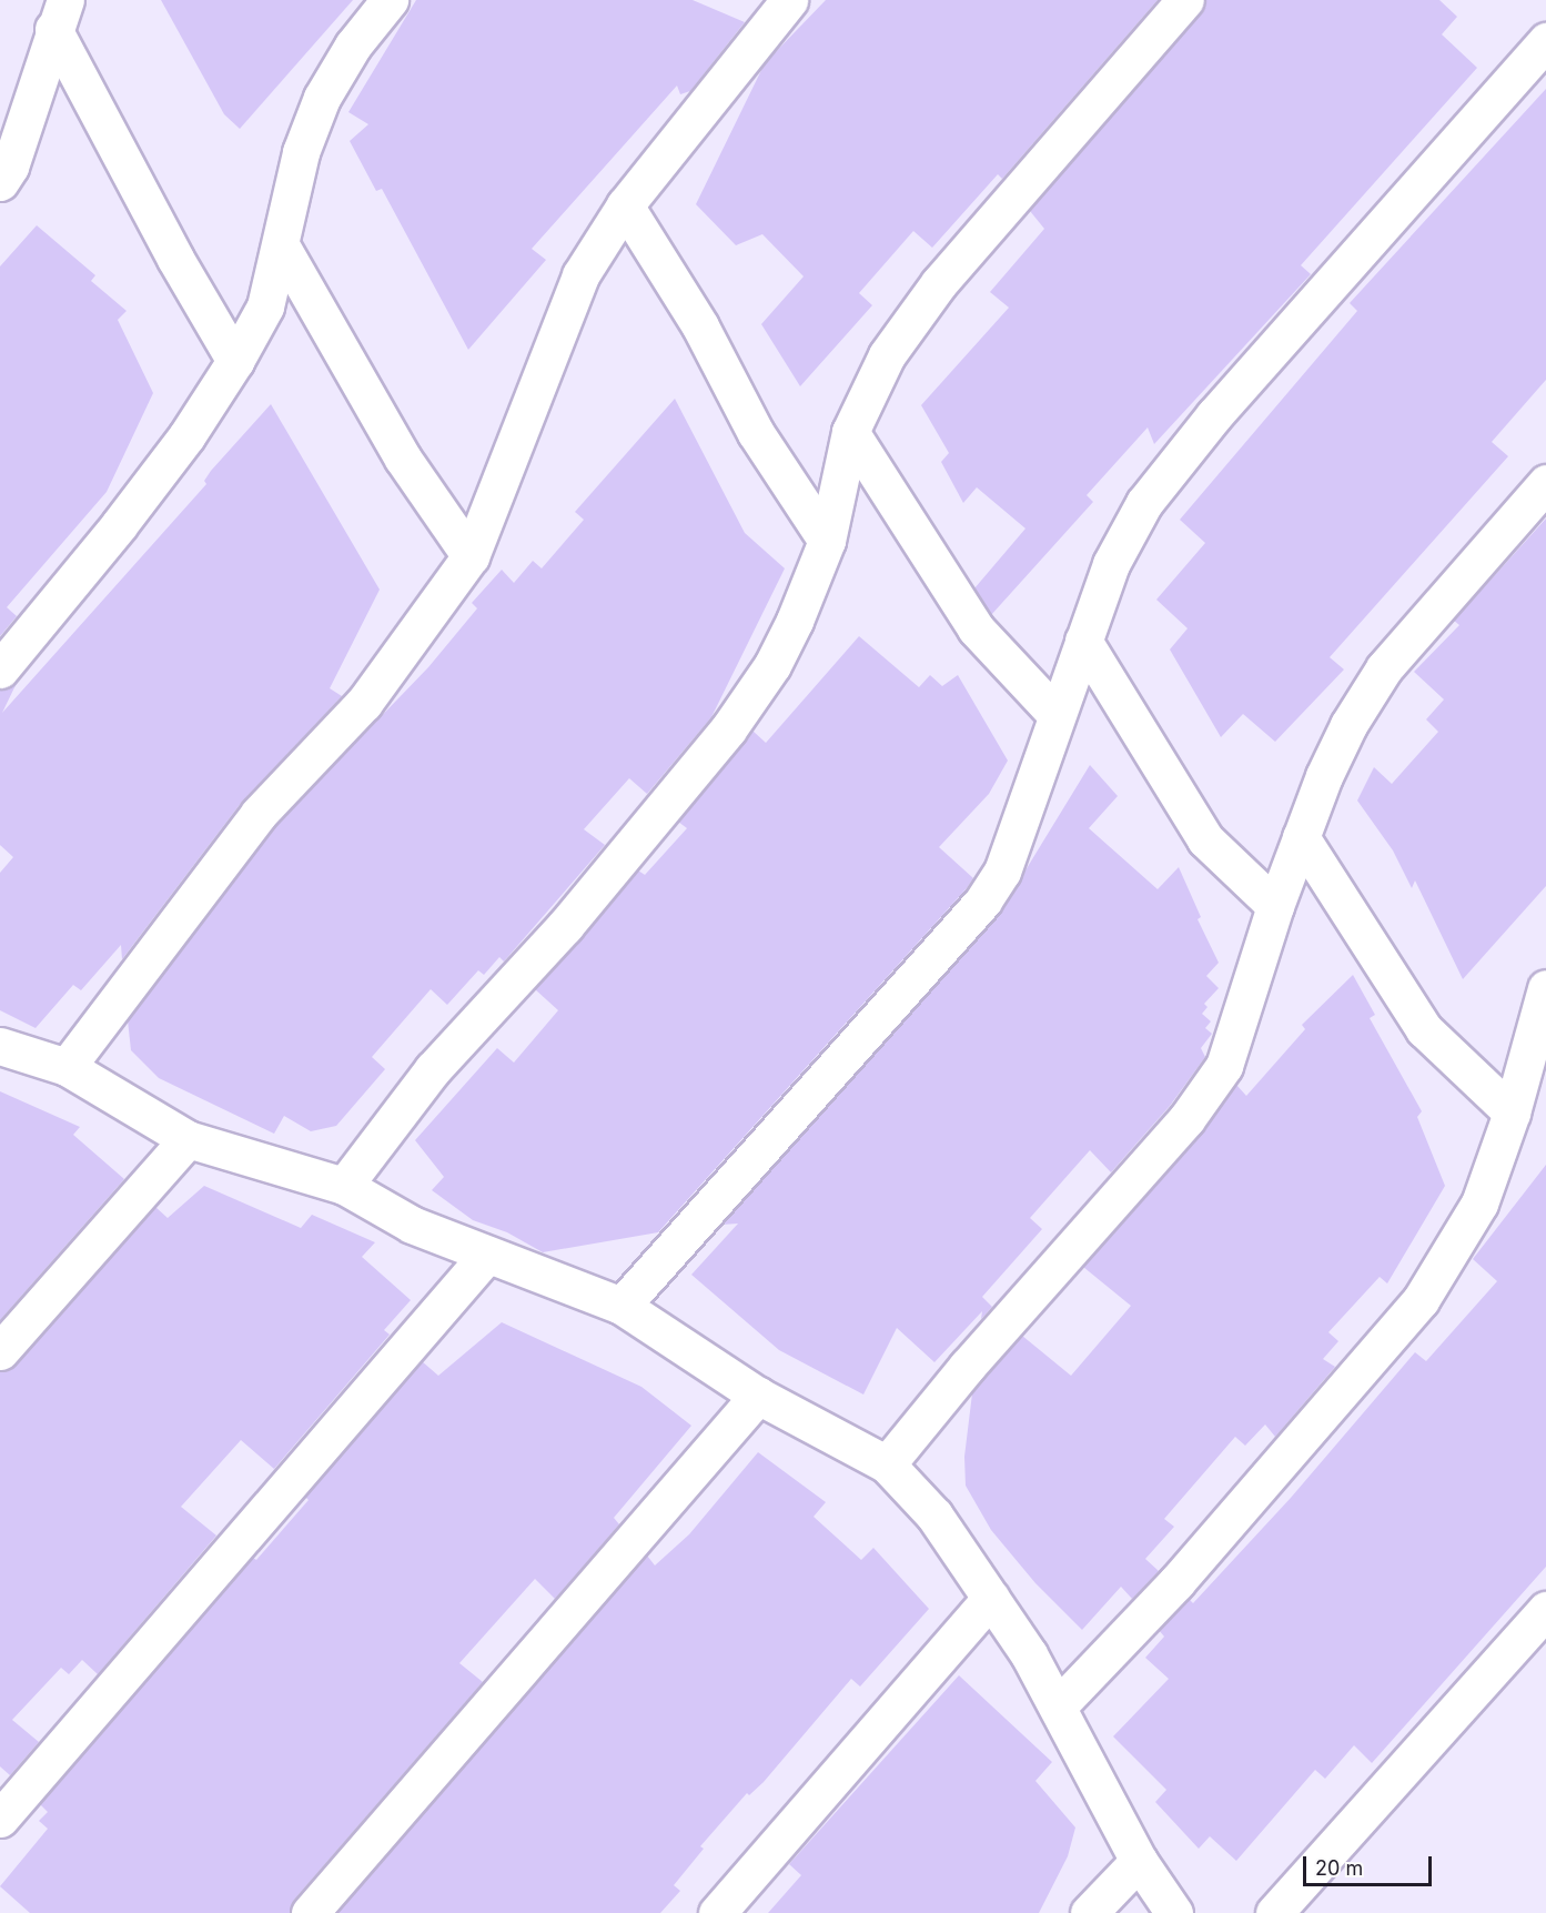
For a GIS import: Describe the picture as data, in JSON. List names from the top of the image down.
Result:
{
  "scale_bar": "20 m"
}
